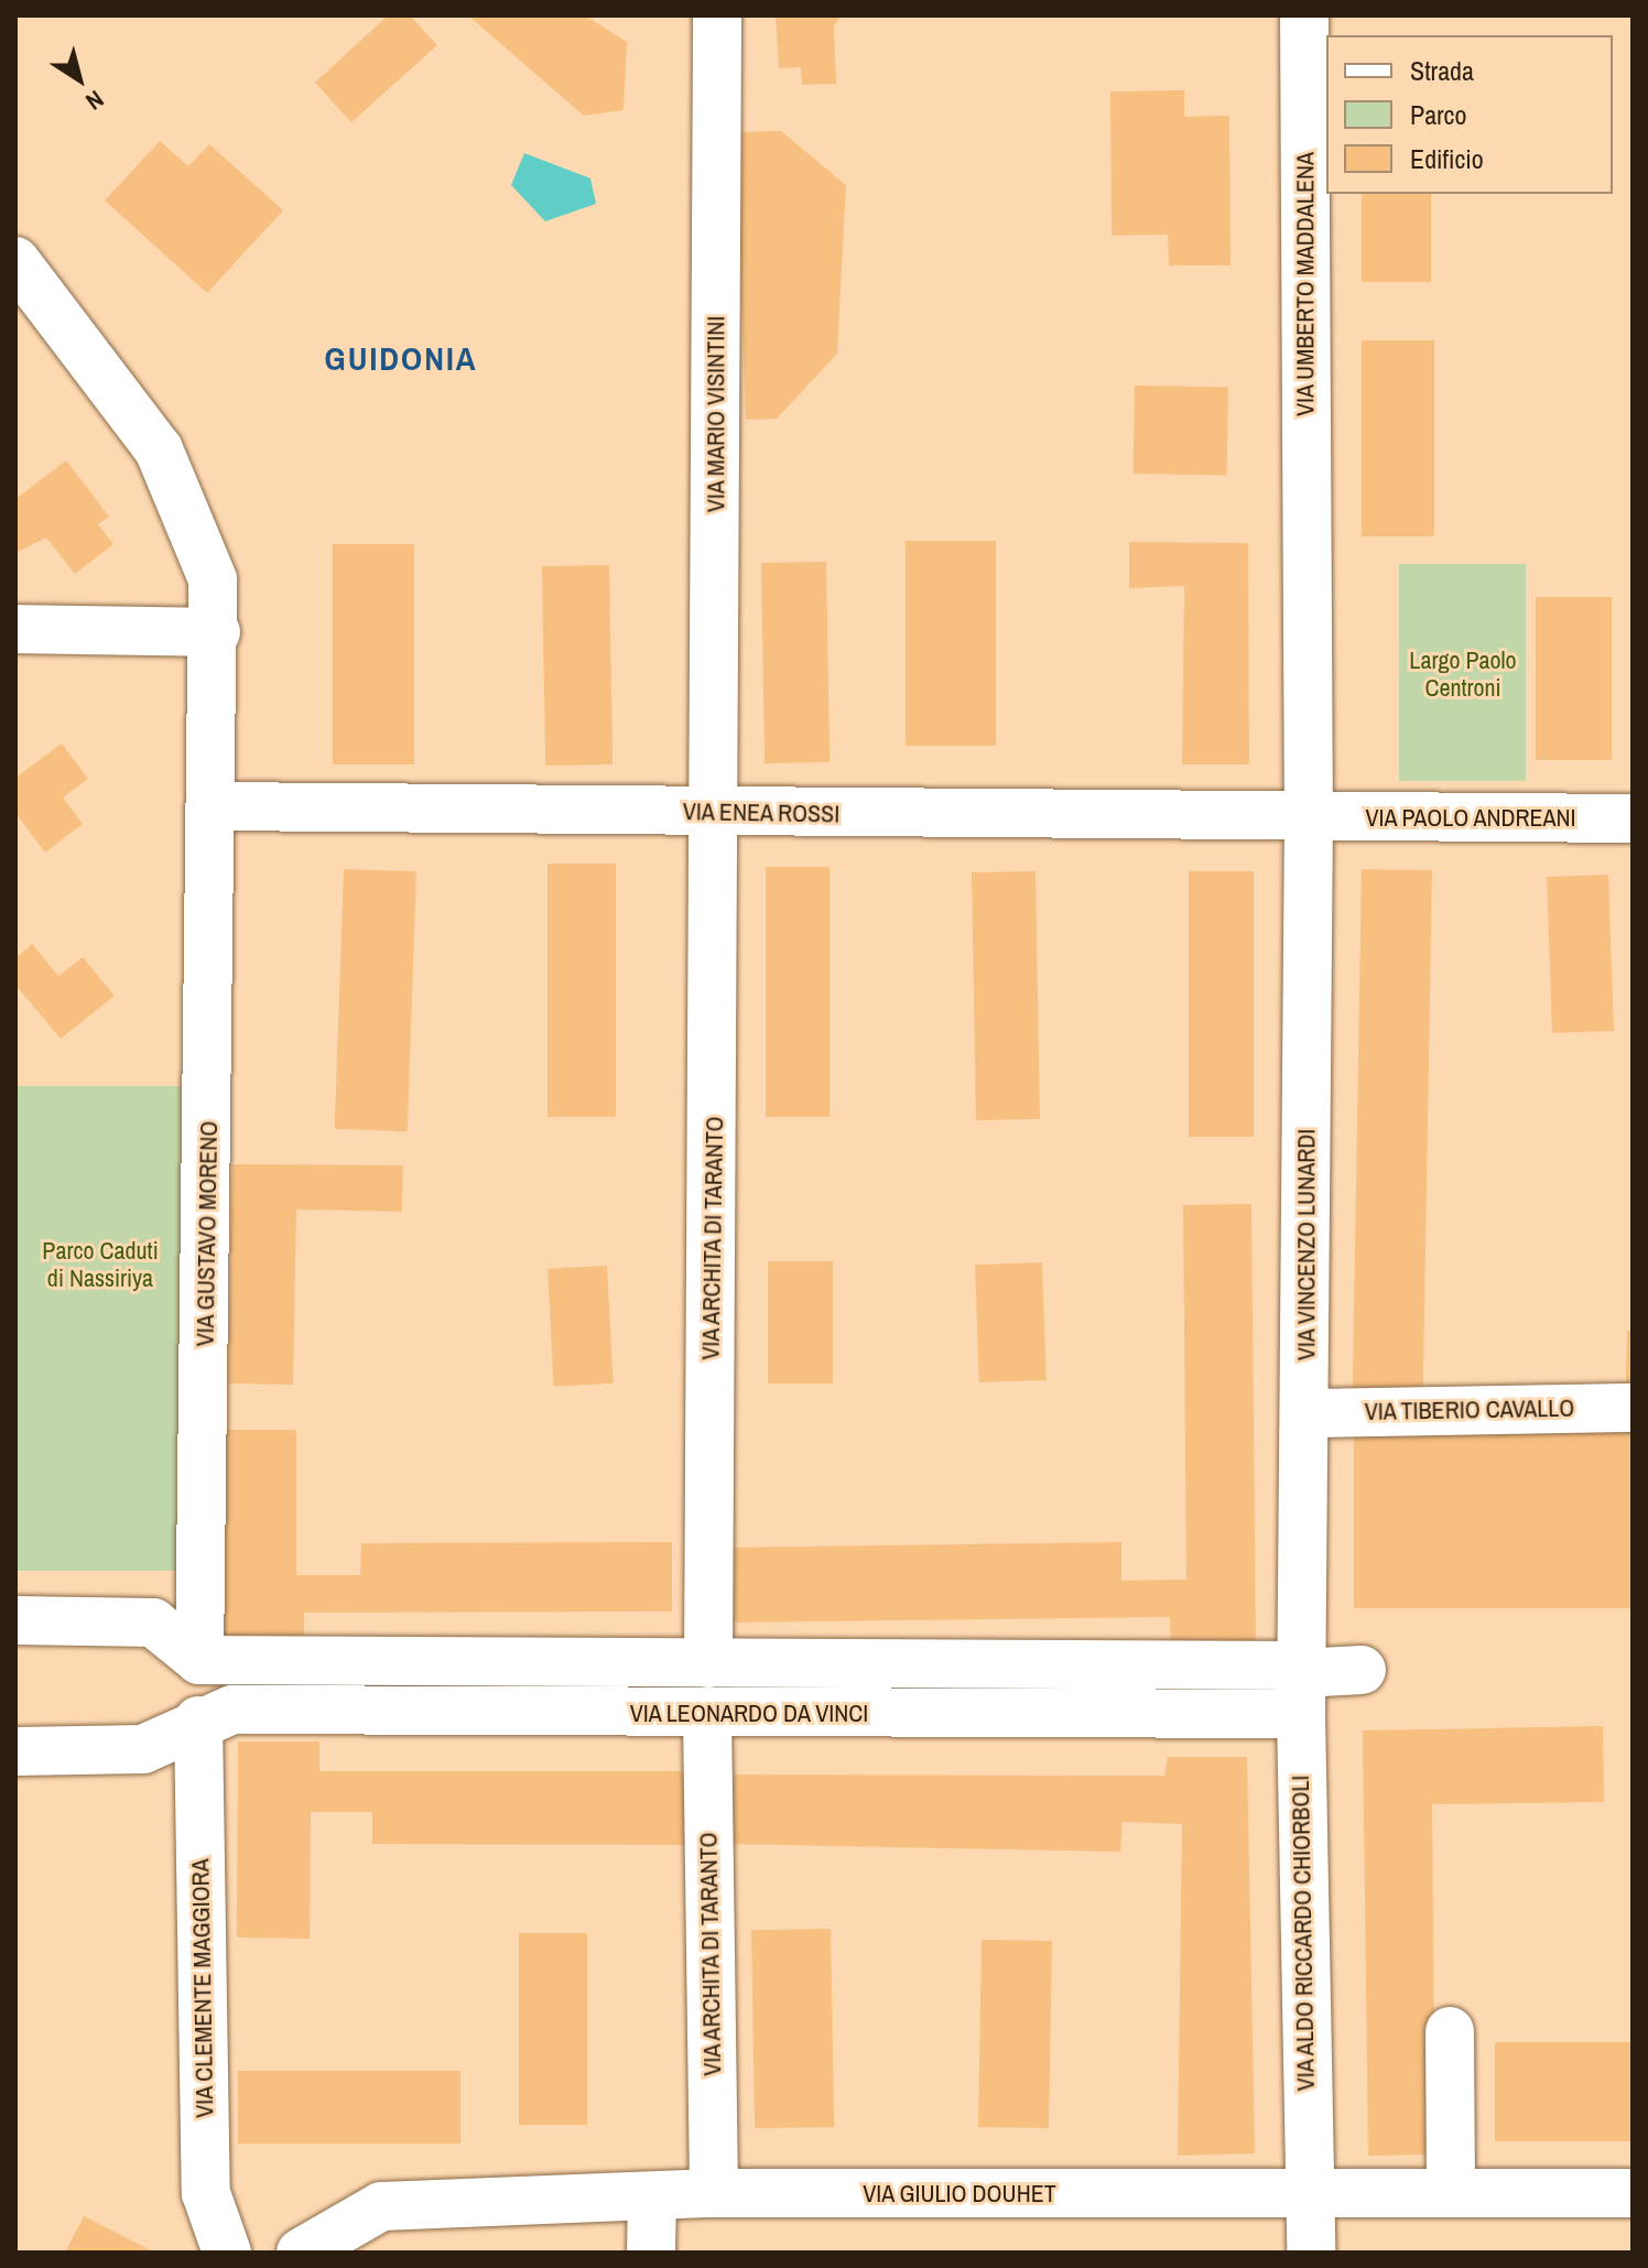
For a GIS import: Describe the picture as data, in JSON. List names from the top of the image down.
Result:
{
  "streets": {
    "street": [
      "VIA UMBERTO MADDALENA",
      "VIA MARIO VISINTINI",
      "VIA ENEA ROSSI",
      "VIA PAOLO ANDREANI",
      "VIA GUSTAVO MORENO",
      "VIA ARCHITA DI TARANTO",
      "VIA VINCENZO LUNARDI",
      "VIA TIBERIO CAVALLO",
      "VIA LEONARDO DA VINCI",
      "VIA ALDO RICCARDO CHIORBOLI",
      "VIA CLEMENTE MAGGIORA",
      "VIA GIULIO DOUHET"
    ]
  },
  "crossings": [
    ["VIA UMBERTO MADDALENA", "VIA ENEA ROSSI"],
    ["VIA UMBERTO MADDALENA", "VIA PAOLO ANDREANI"],
    ["VIA UMBERTO MADDALENA", "VIA VINCENZO LUNARDI"],
    ["VIA MARIO VISINTINI", "VIA ENEA ROSSI"],
    ["VIA MARIO VISINTINI", "VIA ARCHITA DI TARANTO"],
    ["VIA ENEA ROSSI", "VIA PAOLO ANDREANI"],
    ["VIA ENEA ROSSI", "VIA GUSTAVO MORENO"],
    ["VIA ENEA ROSSI", "VIA ARCHITA DI TARANTO"],
    ["VIA ENEA ROSSI", "VIA VINCENZO LUNARDI"],
    ["VIA PAOLO ANDREANI", "VIA VINCENZO LUNARDI"],
    ["VIA GUSTAVO MORENO", "VIA LEONARDO DA VINCI"],
    ["VIA ARCHITA DI TARANTO", "VIA LEONARDO DA VINCI"],
    ["VIA ARCHITA DI TARANTO", "VIA GIULIO DOUHET"],
    ["VIA VINCENZO LUNARDI", "VIA TIBERIO CAVALLO"],
    ["VIA VINCENZO LUNARDI", "VIA LEONARDO DA VINCI"],
    ["VIA VINCENZO LUNARDI", "VIA ALDO RICCARDO CHIORBOLI"],
    ["VIA LEONARDO DA VINCI", "VIA ALDO RICCARDO CHIORBOLI"],
    ["VIA LEONARDO DA VINCI", "VIA CLEMENTE MAGGIORA"],
    ["VIA ALDO RICCARDO CHIORBOLI", "VIA GIULIO DOUHET"]
  ],
  "districts": ["GUIDONIA"],
  "parks": ["Largo Paolo Centroni", "Parco Caduti di Nassiriya"],
  "legend": ["Strada", "Parco", "Edificio"],
  "north": "bottom right"
}
